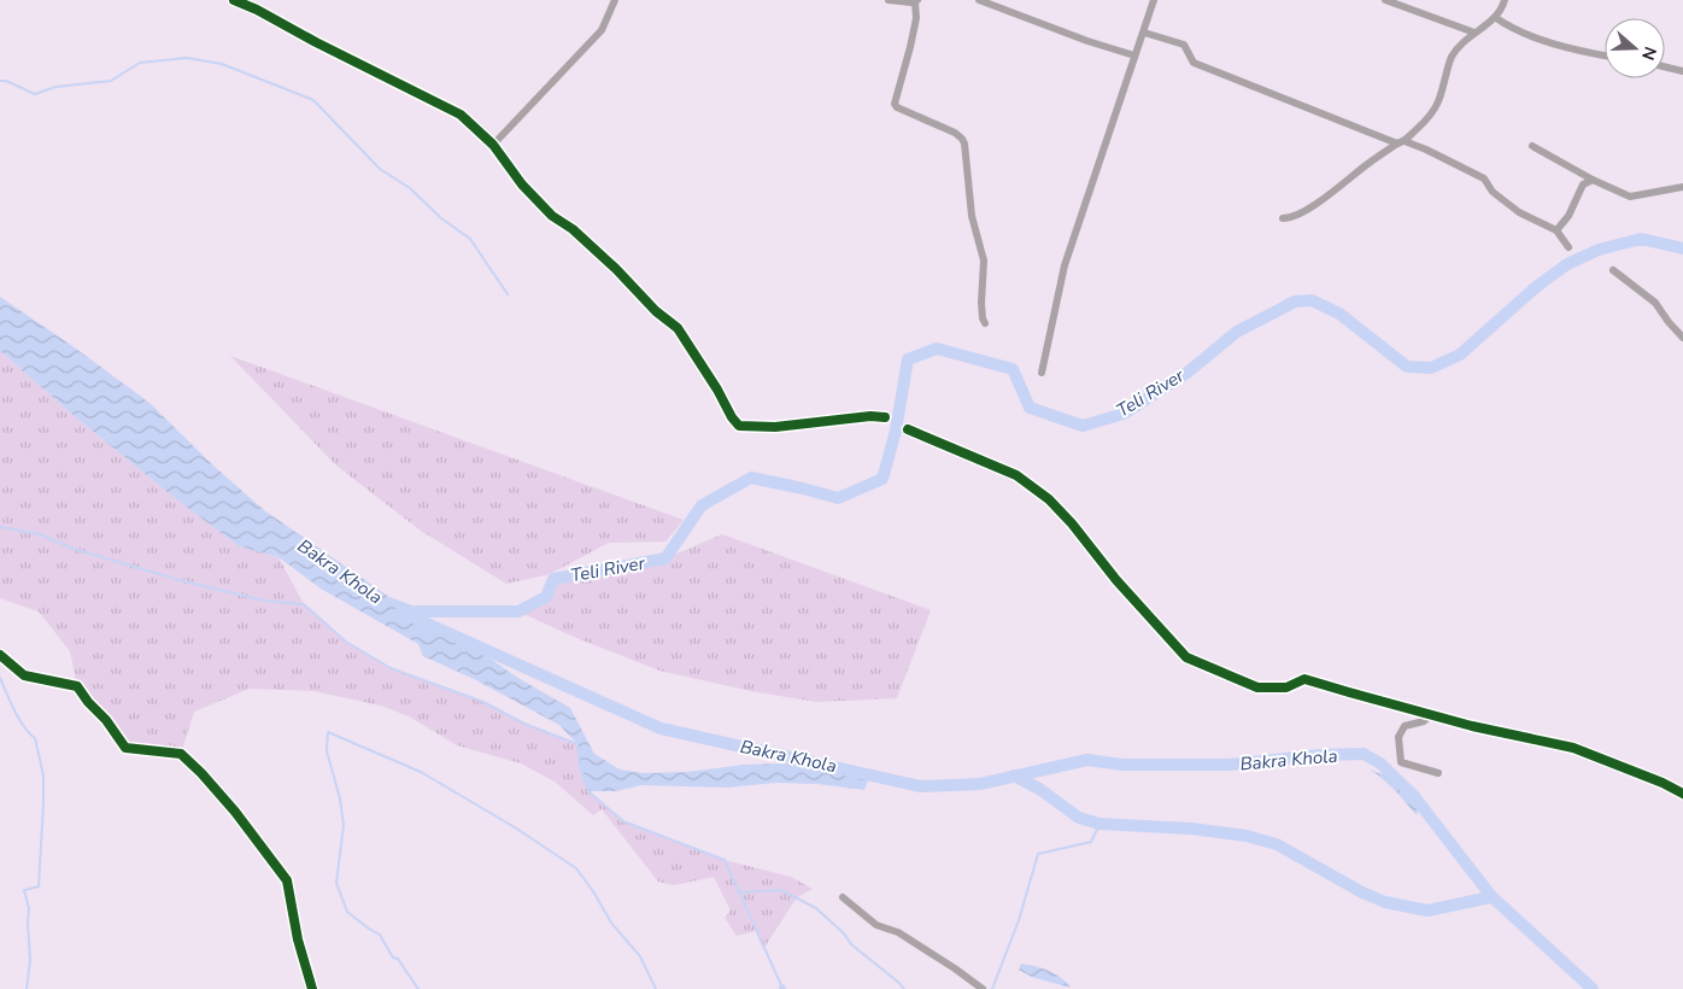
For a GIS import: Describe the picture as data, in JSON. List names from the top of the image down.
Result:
{
  "water": ["Teli River", "Bakra Khola"],
  "north": "right"
}
